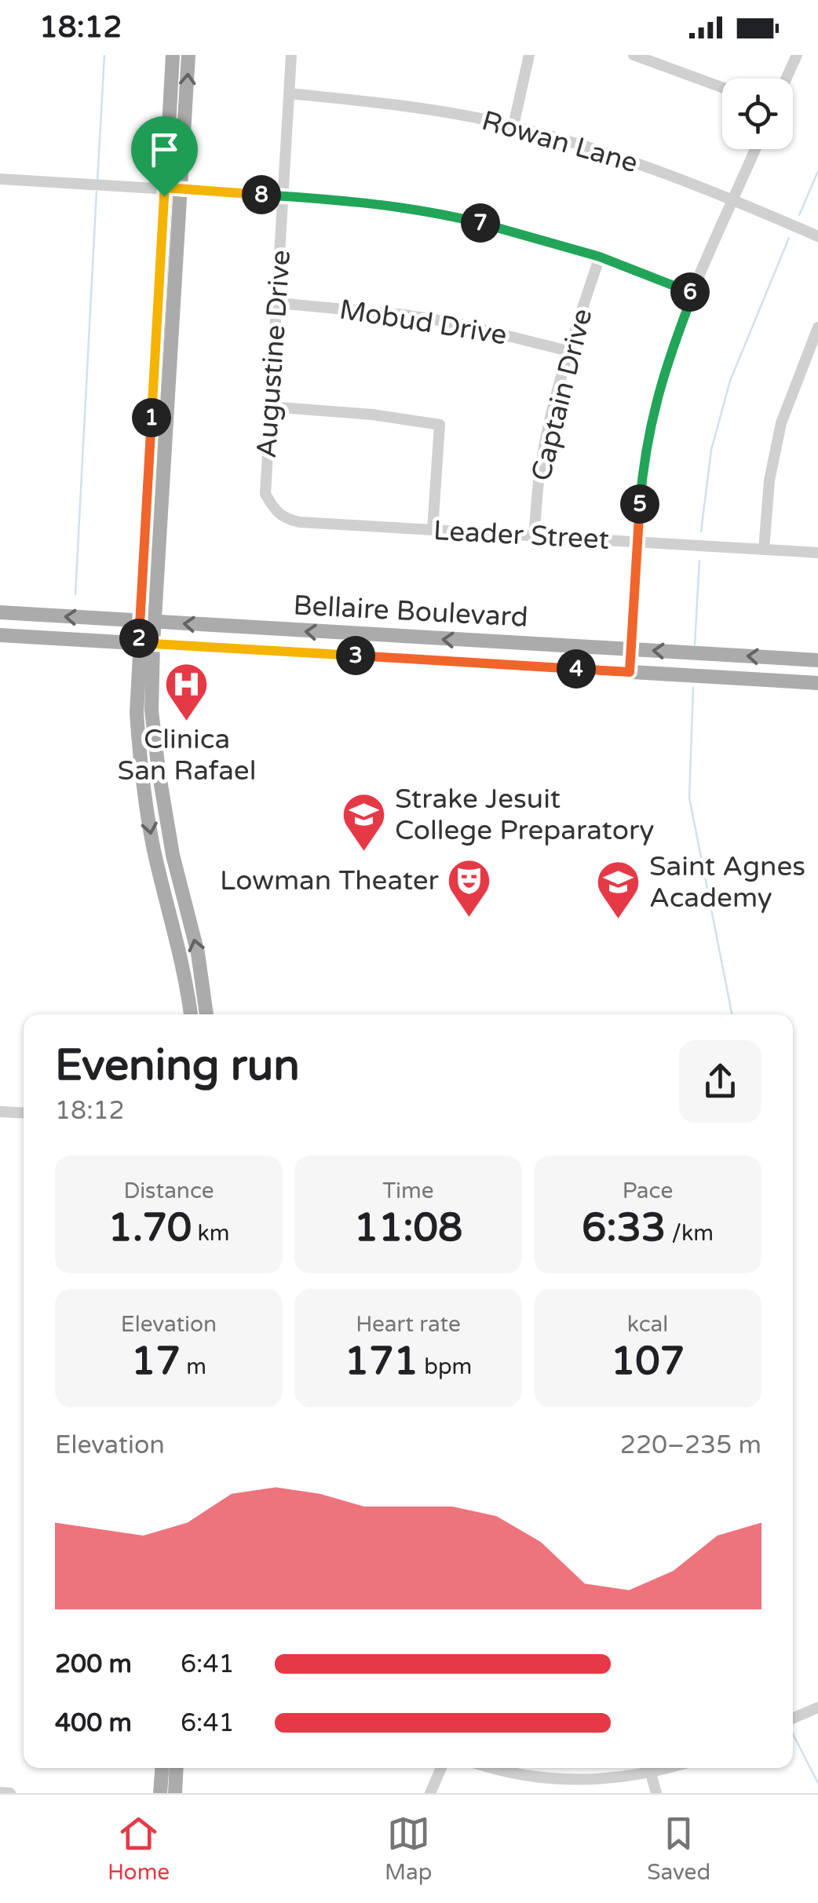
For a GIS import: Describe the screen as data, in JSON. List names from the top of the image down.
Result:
{
  "streets": {
    "main road": ["Bellaire Boulevard"],
    "street": [
      "Rowan Lane",
      "Mobud Drive",
      "Augustine Drive",
      "Captain Drive",
      "Leader Street"
    ]
  },
  "crossings": [
    ["Rowan Lane", "Augustine Drive"],
    ["Mobud Drive", "Augustine Drive"],
    ["Mobud Drive", "Captain Drive"],
    ["Augustine Drive", "Leader Street"],
    ["Captain Drive", "Leader Street"]
  ],
  "places": {
    "hospital": ["Clinica San Rafael"],
    "school or university": ["Strake Jesuit College Preparatory", "Saint Agnes Academy"],
    "theatre": ["Lowman Theater"]
  },
  "page": {
    "status": "18:12",
    "pins": [
      "8",
      "7",
      "6",
      "1",
      "5",
      "2",
      "3",
      "4"
    ],
    "heading": ["Evening run", "18:12"],
    "stats": [
      ["Distance", "1.70 km"],
      ["Time", "11:08"],
      ["Pace", "6:33 /km"],
      ["Elevation", "17 m"],
      ["Heart rate", "171 bpm"],
      ["kcal", "107"]
    ],
    "chart": ["Elevation", "220–235 m"],
    "list": [
      {
        "name": "200 m",
        "note": "6:41"
      },
      {
        "name": "400 m",
        "note": "6:41"
      }
    ],
    "tabs": ["Home", "Map", "Saved"]
  }
}
